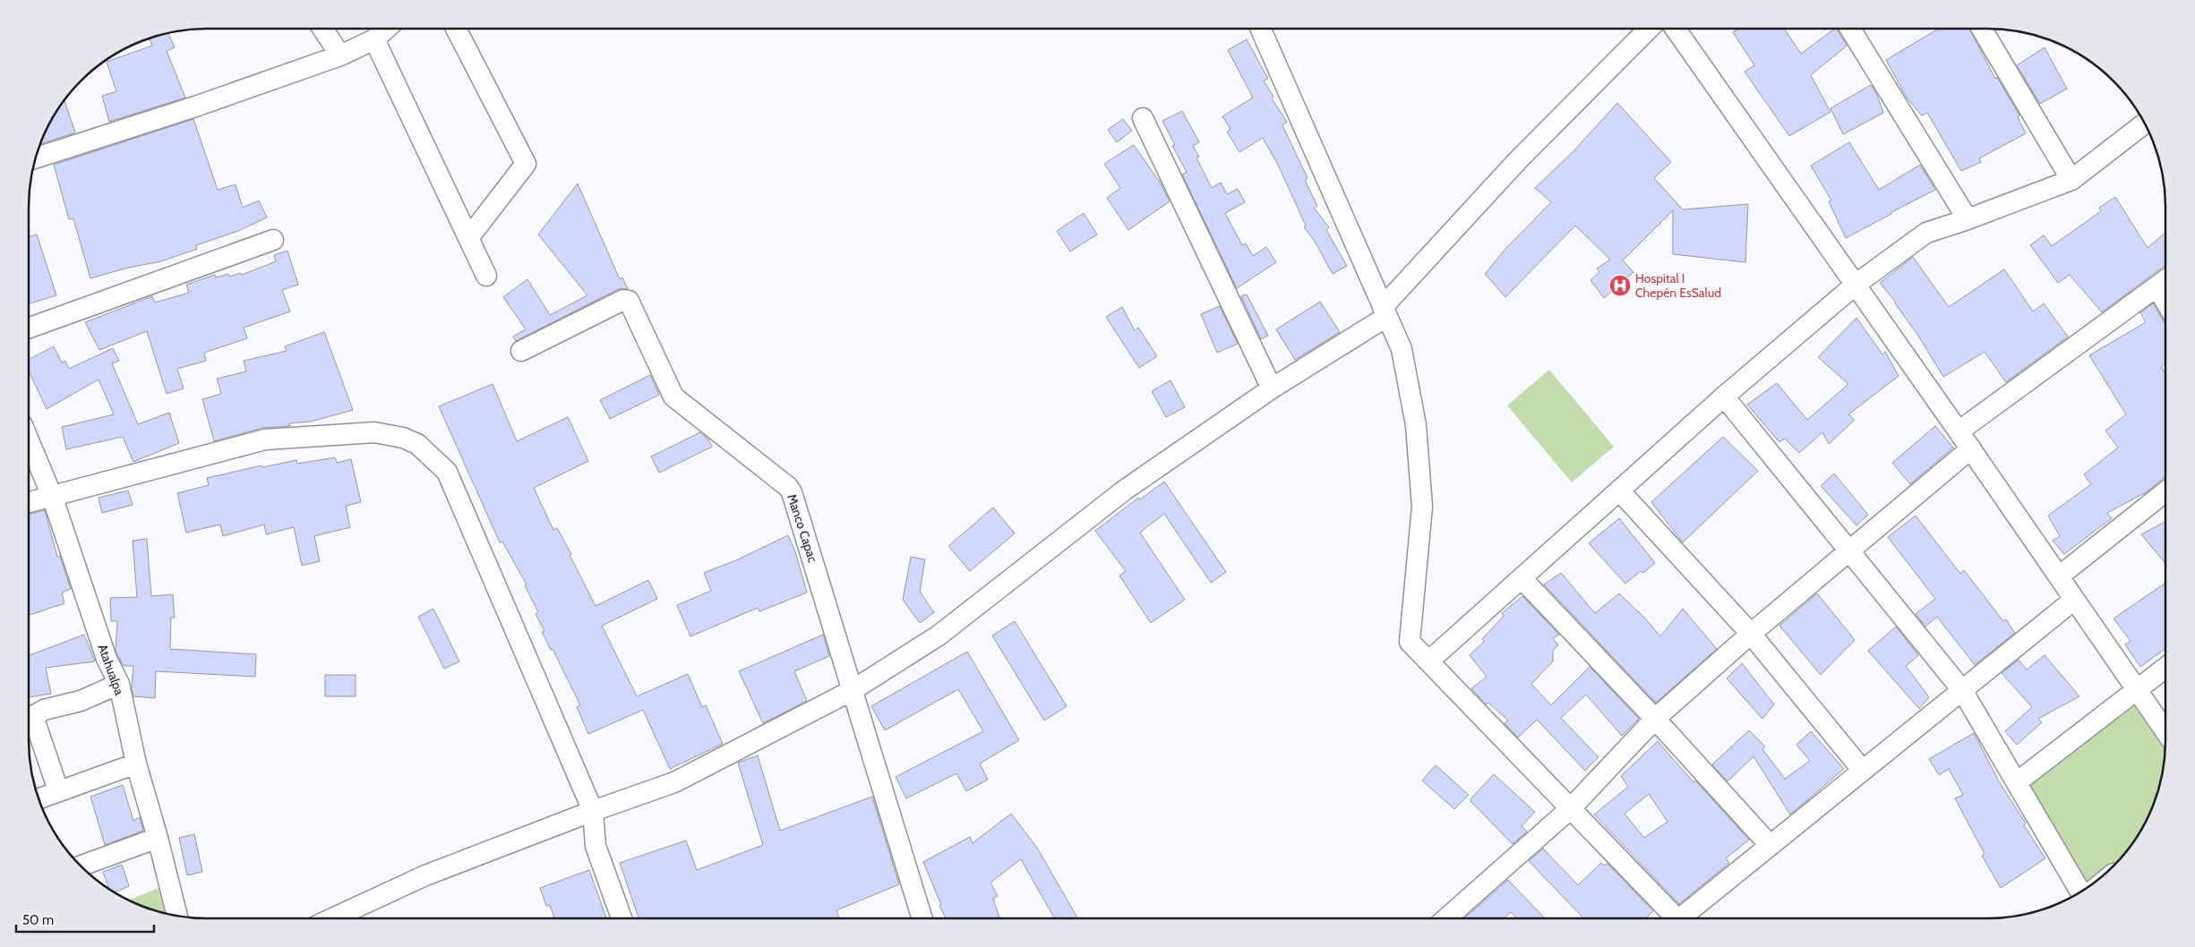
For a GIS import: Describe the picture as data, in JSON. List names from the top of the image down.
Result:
{
  "streets": {
    "street": ["Manco Capac", "Atahualpa"]
  },
  "places": {
    "hospital": ["Hospital I Chepén EsSalud"]
  },
  "scale_bar": "50 m"
}
